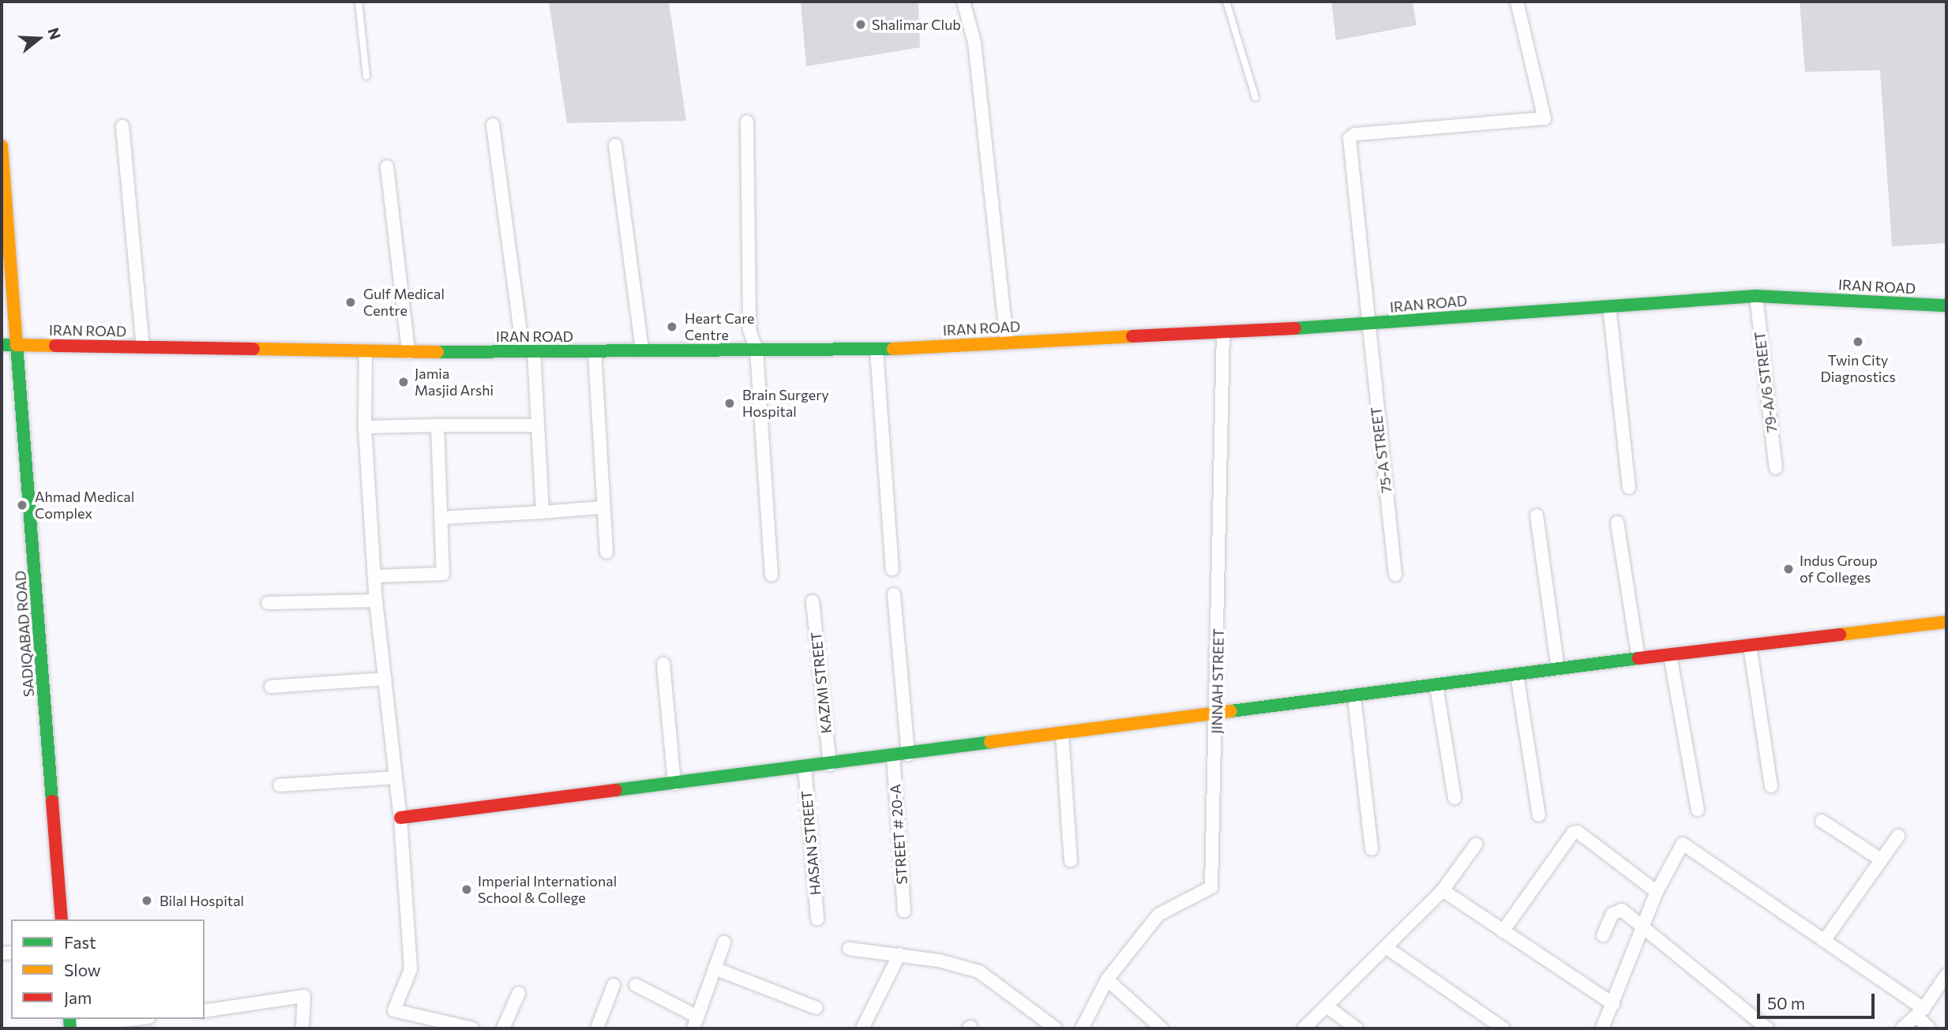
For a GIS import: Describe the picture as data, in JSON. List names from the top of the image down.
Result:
{
  "streets": {
    "main road": ["IRAN ROAD", "SADIQABAD ROAD"],
    "street": [
      "79-A/6 STREET",
      "75-A STREET",
      "JINNAH STREET",
      "KAZMI STREET",
      "STREET # 20-A",
      "HASAN STREET"
    ]
  },
  "crossings": [
    ["IRAN ROAD", "79-A/6 STREET"],
    ["IRAN ROAD", "75-A STREET"],
    ["IRAN ROAD", "SADIQABAD ROAD"],
    ["IRAN ROAD", "JINNAH STREET"]
  ],
  "places": [
    "Shalimar Club",
    "Gulf Medical Centre",
    "Heart Care Centre",
    "Twin City Diagnostics",
    "Jamia Masjid Arshi",
    "Brain Surgery Hospital",
    "Ahmad Medical Complex",
    "Indus Group of Colleges",
    "Imperial International School & College",
    "Bilal Hospital"
  ],
  "legend": ["Fast", "Slow", "Jam"],
  "scale_bar": "50 m",
  "north": "right"
}
